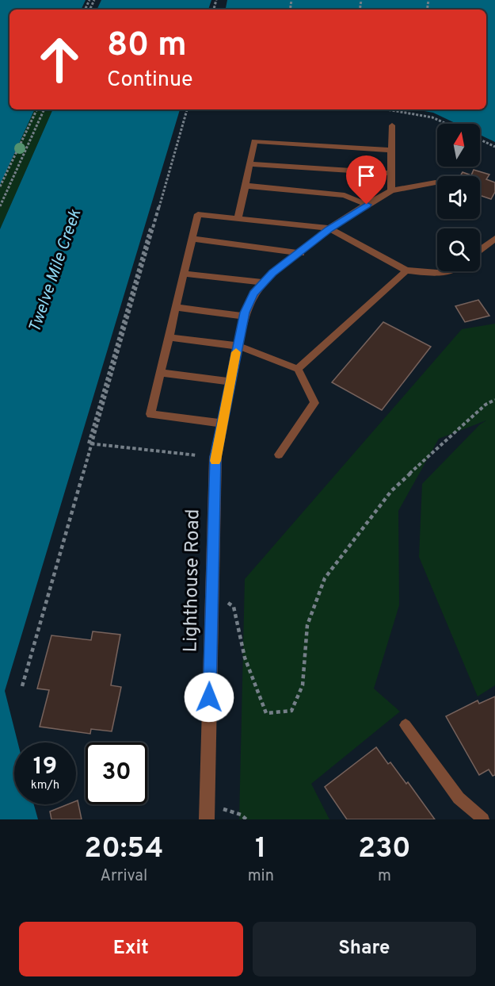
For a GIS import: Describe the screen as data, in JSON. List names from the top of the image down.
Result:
{
  "streets": {
    "street": ["Lighthouse Road"]
  },
  "water": ["Twelve Mile Creek"],
  "north": "top",
  "page": {
    "turn": ["80 m", "Continue"],
    "speed": "19 km/h",
    "limit": "30",
    "eta": [
      "20:54",
      "Arrival",
      "1",
      "min",
      "230",
      "m"
    ],
    "buttons": ["Exit", "Share"]
  }
}
